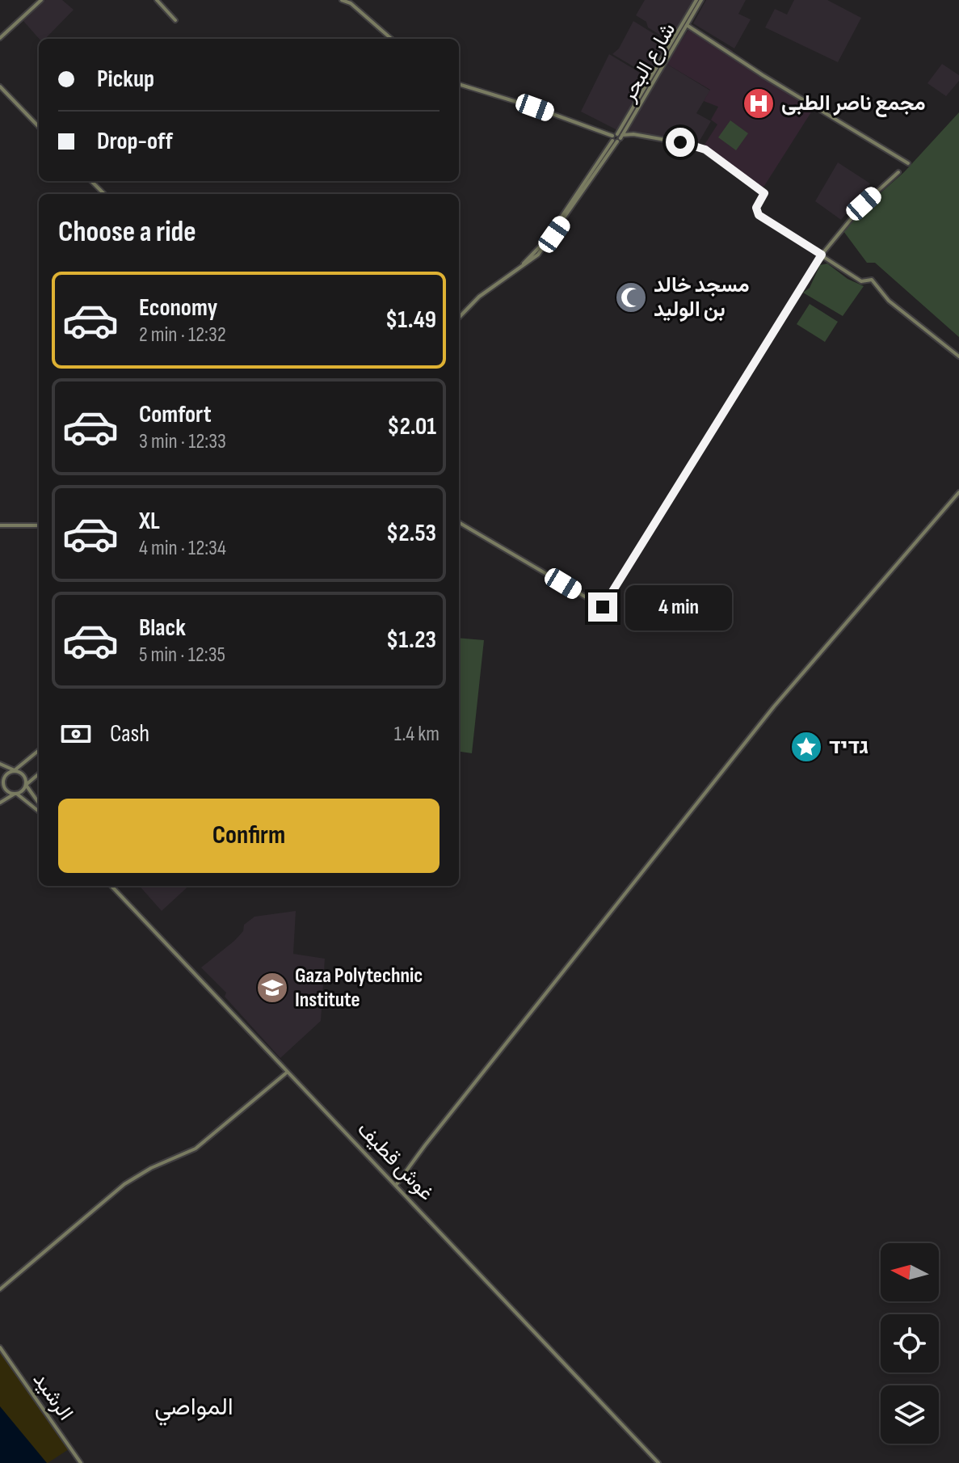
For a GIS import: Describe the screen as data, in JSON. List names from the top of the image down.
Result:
{
  "streets": {
    "street": ["شارع البحر", "غوش قطيف", "الرشيد"]
  },
  "districts": ["المواصي"],
  "places": {
    "hospital": ["مجمع ناصر الطبى"],
    "mosque": ["مسجد خالد بن الوليد"],
    "place": ["גדיד"],
    "school or university": ["Gaza Polytechnic Institute"]
  },
  "north": "left",
  "page": {
    "banner": ["Pickup", "Drop-off"],
    "heading": "Choose a ride",
    "list": [
      {
        "name": "Economy",
        "note": "2 min · 12:32",
        "value": "$1.49"
      },
      {
        "name": "Comfort",
        "note": "3 min · 12:33",
        "value": "$2.01"
      },
      {
        "name": "XL",
        "note": "4 min · 12:34",
        "value": "$2.53"
      },
      {
        "name": "Black",
        "note": "5 min · 12:35",
        "value": "$1.23"
      }
    ],
    "bubble": "4 min",
    "pay": ["Cash", "1.4 km"],
    "buttons": "Confirm"
  }
}
